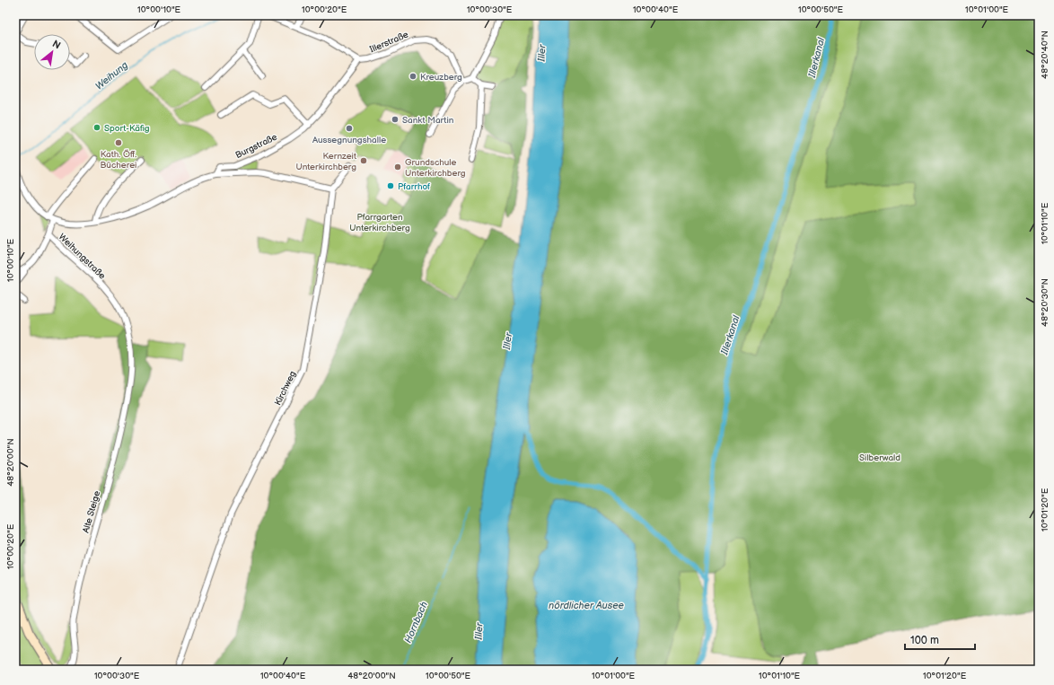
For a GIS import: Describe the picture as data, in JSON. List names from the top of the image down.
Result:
{
  "streets": {
    "street": [
      "Illerstraße",
      "Burgstraße",
      "Weihungstraße",
      "Kirchweg",
      "Alte Steige"
    ]
  },
  "crossings": [
    ["Illerstraße", "Burgstraße"],
    ["Burgstraße", "Weihungstraße"],
    ["Weihungstraße", "Alte Steige"]
  ],
  "water": [
    "Iller",
    "Illerkanal",
    "Weihung",
    "nördlicher Ausee",
    "Hornbach"
  ],
  "parks": ["Pfarrgarten Unterkirchberg", "Silberwald"],
  "places": [
    "Kreuzberg",
    "Sankt Martin",
    "Sport-Käfig",
    "Aussegnungshalle",
    "Kath. Öff. Bücherei",
    "Kernzeit Unterkirchberg",
    "Grundschule Unterkirchberg",
    "Pfarrhof"
  ],
  "scale_bar": "100 m",
  "north": "top right",
  "coordinates": [
    "10°00'10\"E",
    "10°00'20\"E",
    "10°00'30\"E",
    "10°00'40\"E",
    "10°00'50\"E",
    "10°01'00\"E",
    "48°20'40\"N",
    "10°01'10\"E",
    "48°20'30\"N",
    "48°20'00\"N",
    "10°01'20\"E"
  ]
}
